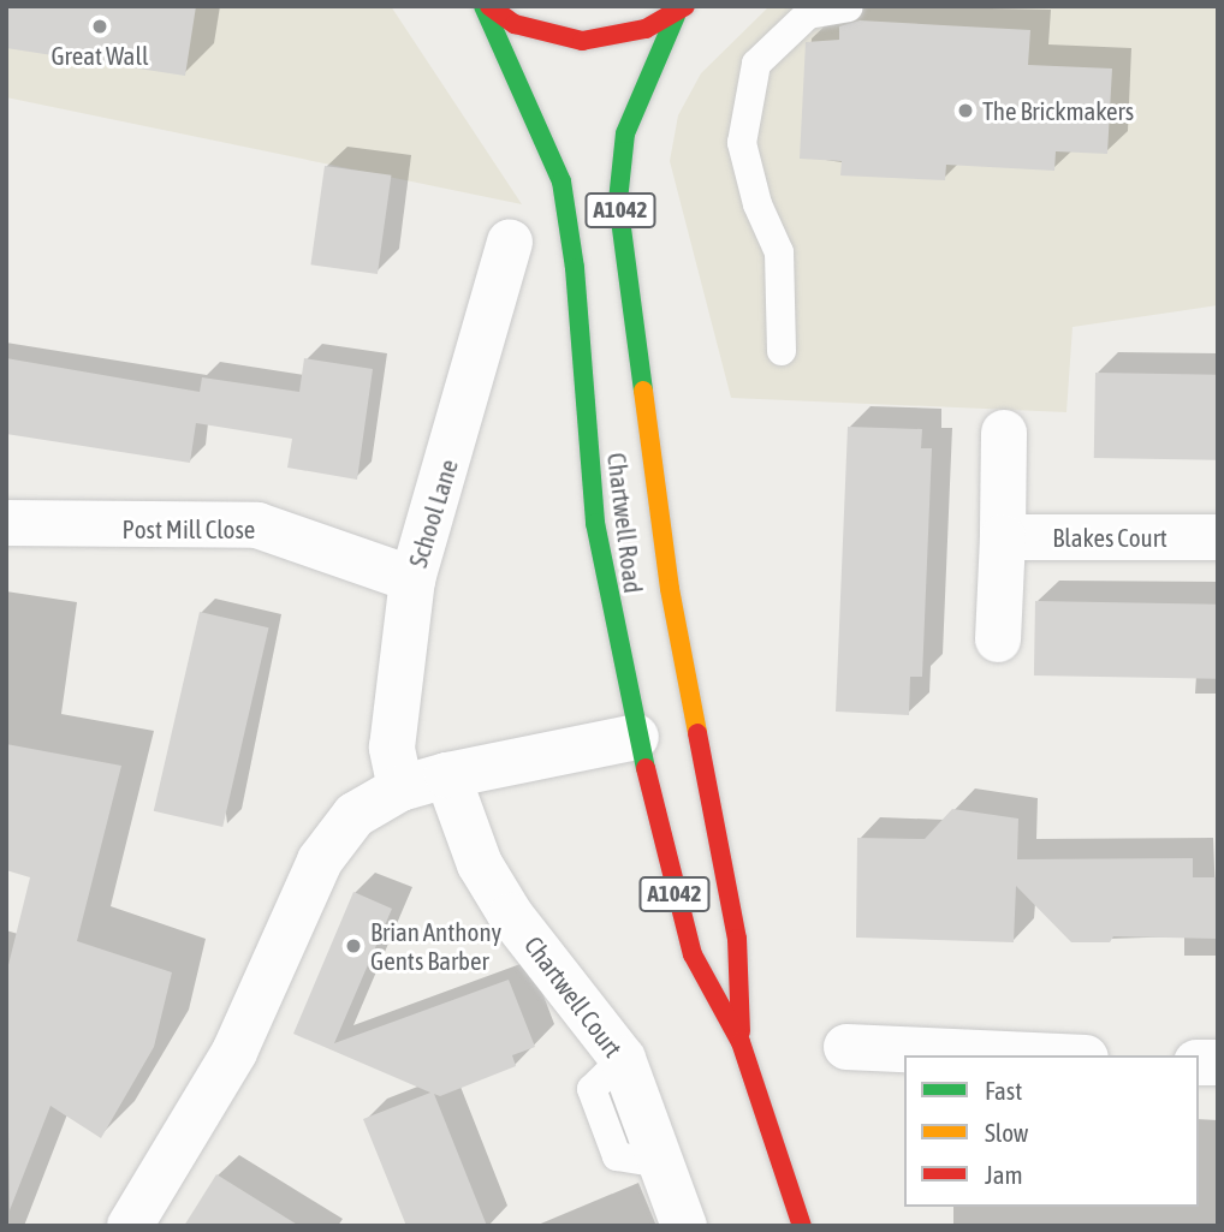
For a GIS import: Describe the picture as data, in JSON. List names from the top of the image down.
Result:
{
  "streets": {
    "highway": ["A1042", "Chartwell Road"],
    "street": [
      "School Lane",
      "Post Mill Close",
      "Blakes Court",
      "Chartwell Court"
    ]
  },
  "crossings": [
    ["School Lane", "Post Mill Close"]
  ],
  "places": ["Great Wall", "The Brickmakers", "Brian Anthony Gents Barber"],
  "legend": ["Fast", "Slow", "Jam"]
}
